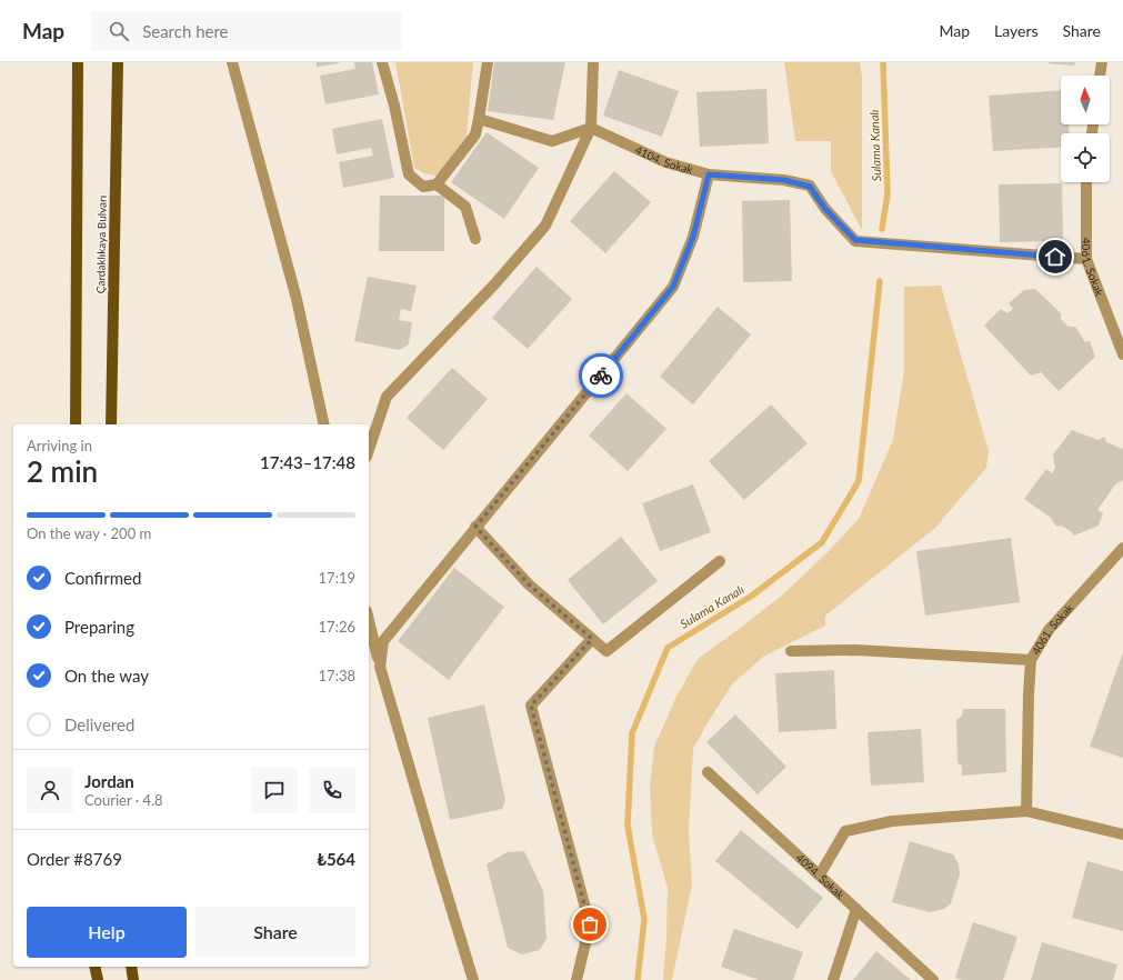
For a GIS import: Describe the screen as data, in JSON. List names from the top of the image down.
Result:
{
  "streets": {
    "main road": ["Çardaklıkaya Bulvarı"],
    "street": ["4104. Sokak", "4061. Sokak", "4094. Sokak"]
  },
  "crossings": [
    ["4104. Sokak", "4061. Sokak"]
  ],
  "water": ["Sulama Kanalı"],
  "north": "top",
  "page": {
    "header": "Map",
    "search": "Search here",
    "nav": ["Map", "Layers", "Share"],
    "heading": ["2 min", "Arriving in", "17:43–17:48"],
    "panel": [
      "Jordan",
      "Courier · 4.8",
      "Order #8769",
      "₺564"
    ],
    "bar": "On the way · 200 m",
    "list": [
      ["Confirmed", "17:19"],
      ["Preparing", "17:26"],
      ["On the way", "17:38"],
      "Delivered"
    ],
    "buttons": ["Help", "Share"]
  }
}
